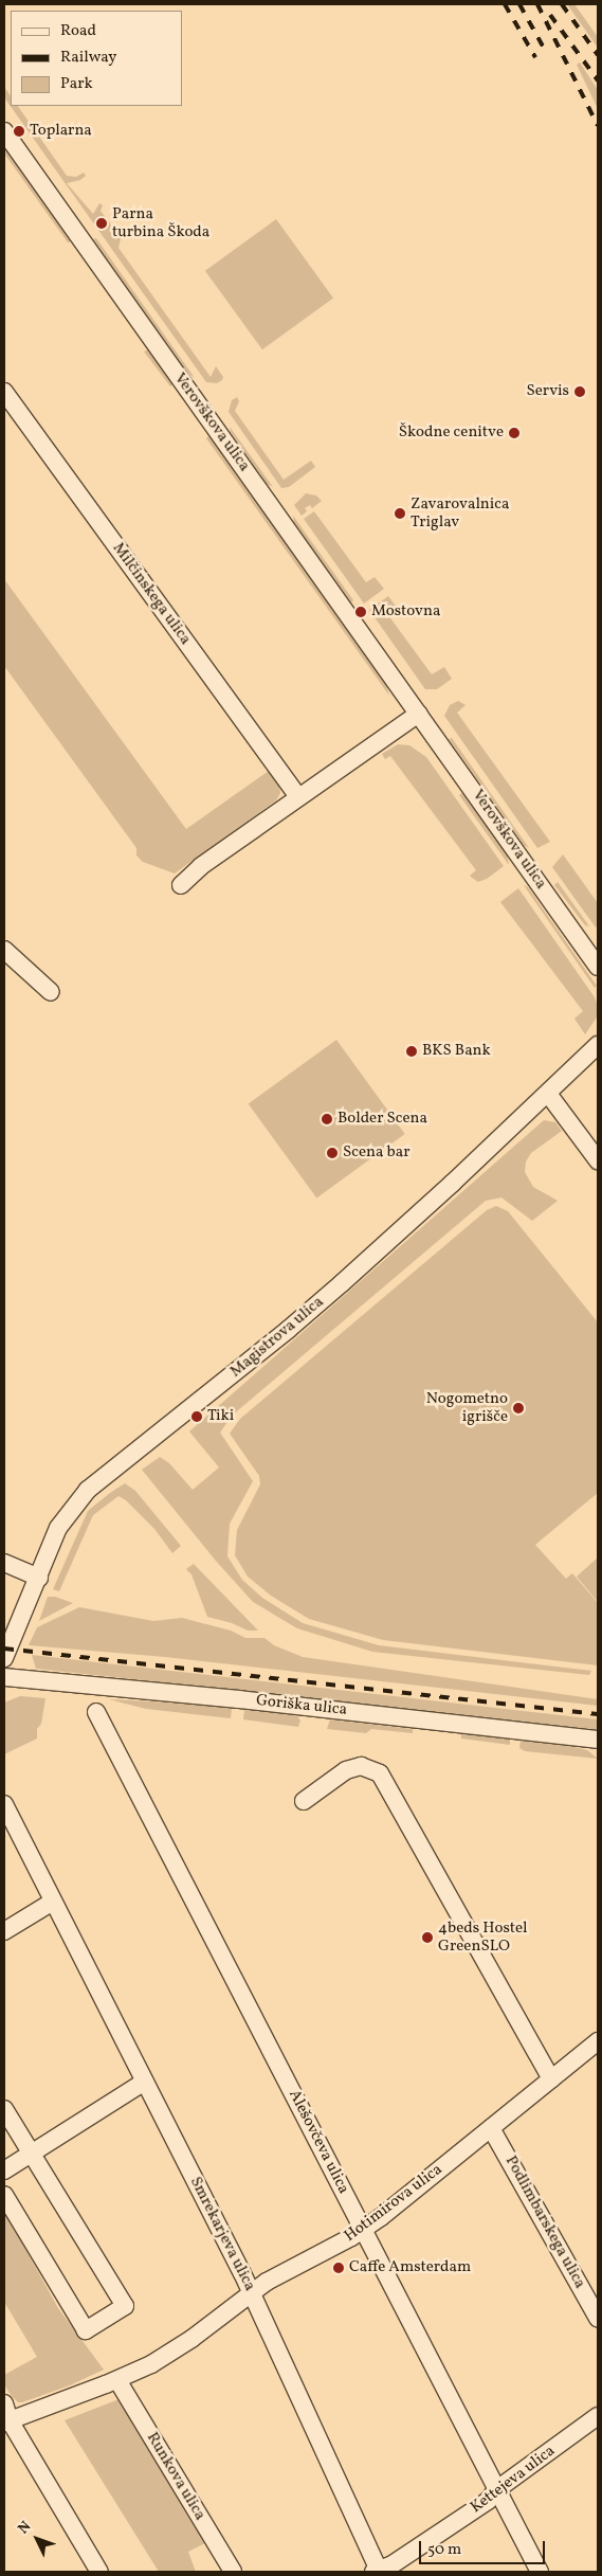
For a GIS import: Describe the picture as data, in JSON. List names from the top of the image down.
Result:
{
  "streets": {
    "street": [
      "Verovškova ulica",
      "Milčinskega ulica",
      "Magistrova ulica",
      "Goriška ulica",
      "Alešovčeva ulica",
      "Hotimirova ulica",
      "Podlimbarskega ulica",
      "Smrekarjeva ulica",
      "Runkova ulica",
      "Kettejeva ulica"
    ]
  },
  "crossings": [
    ["Alešovčeva ulica", "Hotimirova ulica"],
    ["Alešovčeva ulica", "Kettejeva ulica"],
    ["Hotimirova ulica", "Podlimbarskega ulica"],
    ["Hotimirova ulica", "Smrekarjeva ulica"],
    ["Hotimirova ulica", "Runkova ulica"],
    ["Smrekarjeva ulica", "Kettejeva ulica"]
  ],
  "places": [
    "Toplarna",
    "Parna turbina Škoda",
    "Servis",
    "Škodne cenitve",
    "Zavarovalnica Triglav",
    "Mostovna",
    "BKS Bank",
    "Bolder Scena",
    "Scena bar",
    "Nogometno igrišče",
    "Tiki",
    "4beds Hostel GreenSLO",
    "Caffe Amsterdam"
  ],
  "legend": ["Road", "Railway", "Park"],
  "scale_bar": "50 m",
  "north": "top left"
}
